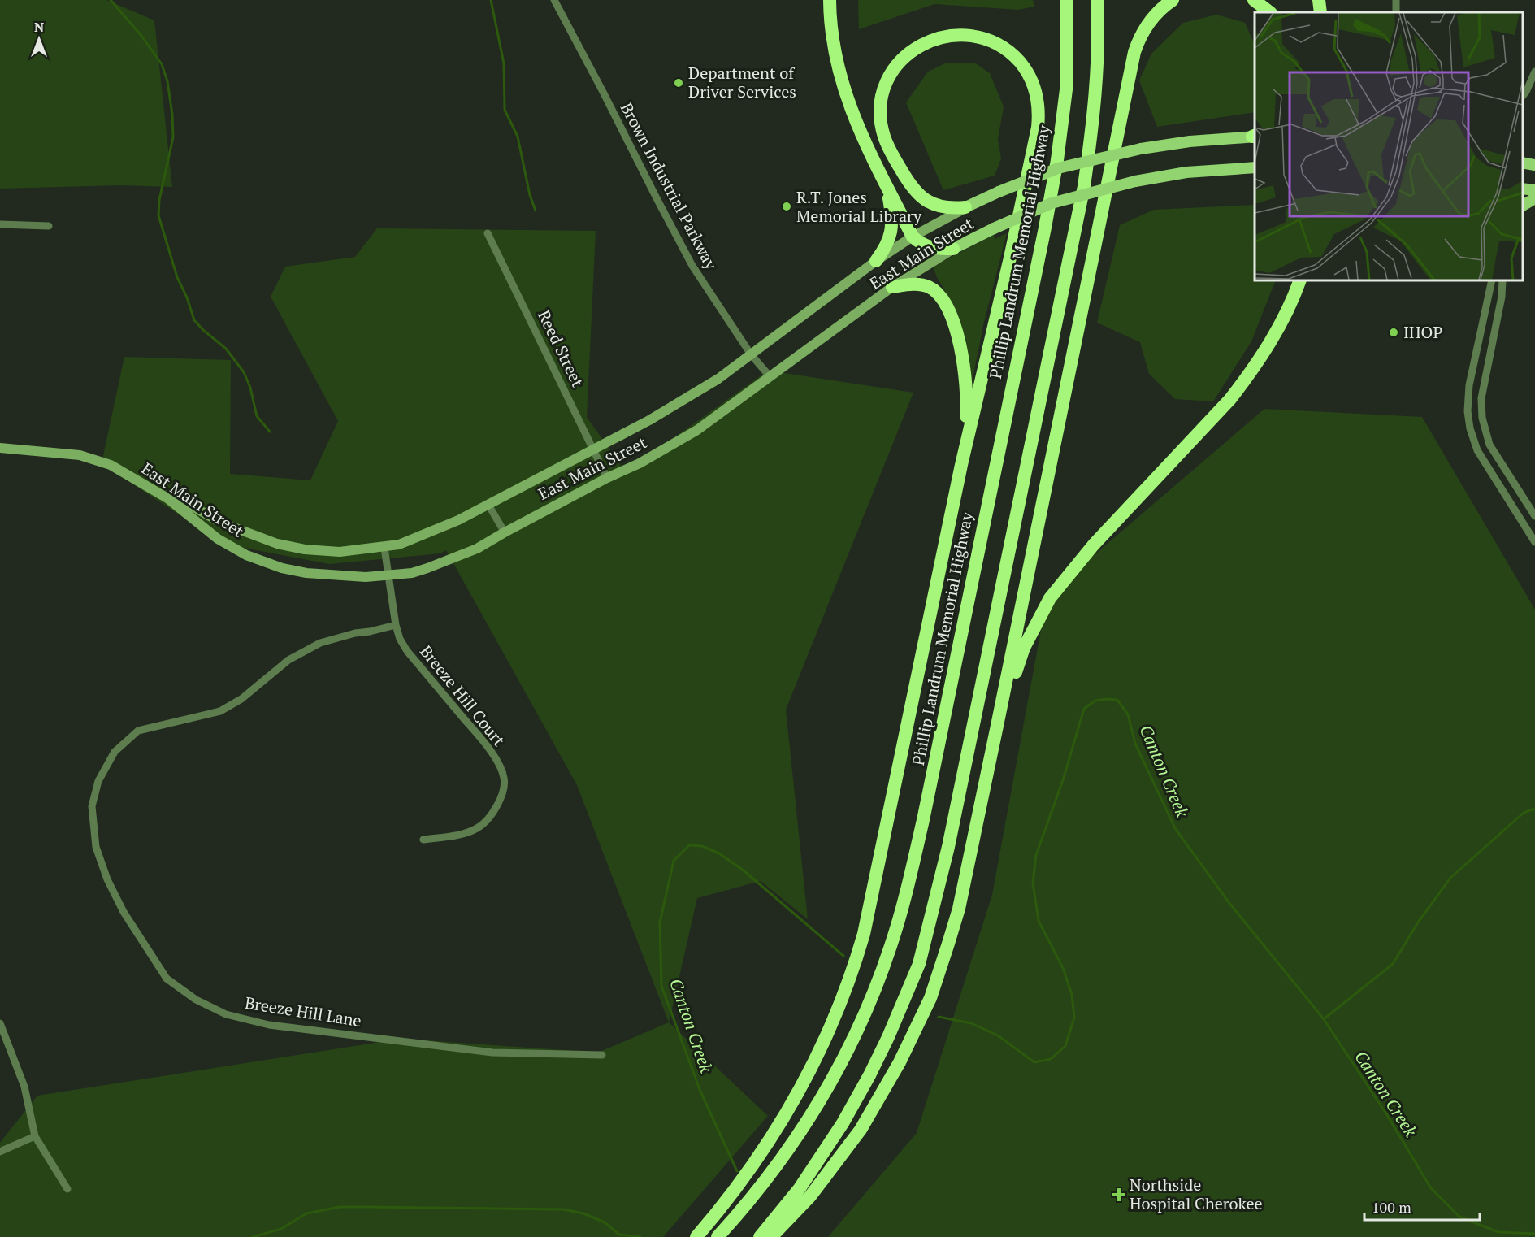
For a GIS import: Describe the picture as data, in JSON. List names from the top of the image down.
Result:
{
  "streets": {
    "highway": ["Phillip Landrum Memorial Highway"],
    "main road": ["East Main Street"],
    "street": [
      "Brown Industrial Parkway",
      "Reed Street",
      "Breeze Hill Court",
      "Breeze Hill Lane"
    ]
  },
  "crossings": [
    ["Brown Industrial Parkway", "East Main Street"],
    ["East Main Street", "Reed Street"],
    ["East Main Street", "Breeze Hill Court"],
    ["Breeze Hill Court", "Breeze Hill Lane"]
  ],
  "water": ["Canton Creek"],
  "places": {
    "other": ["Department of Driver Services", "R.T. Jones Memorial Library", "IHOP"],
    "health": ["Northside Hospital Cherokee"]
  },
  "scale_bar": "100 m",
  "north": "top"
}
